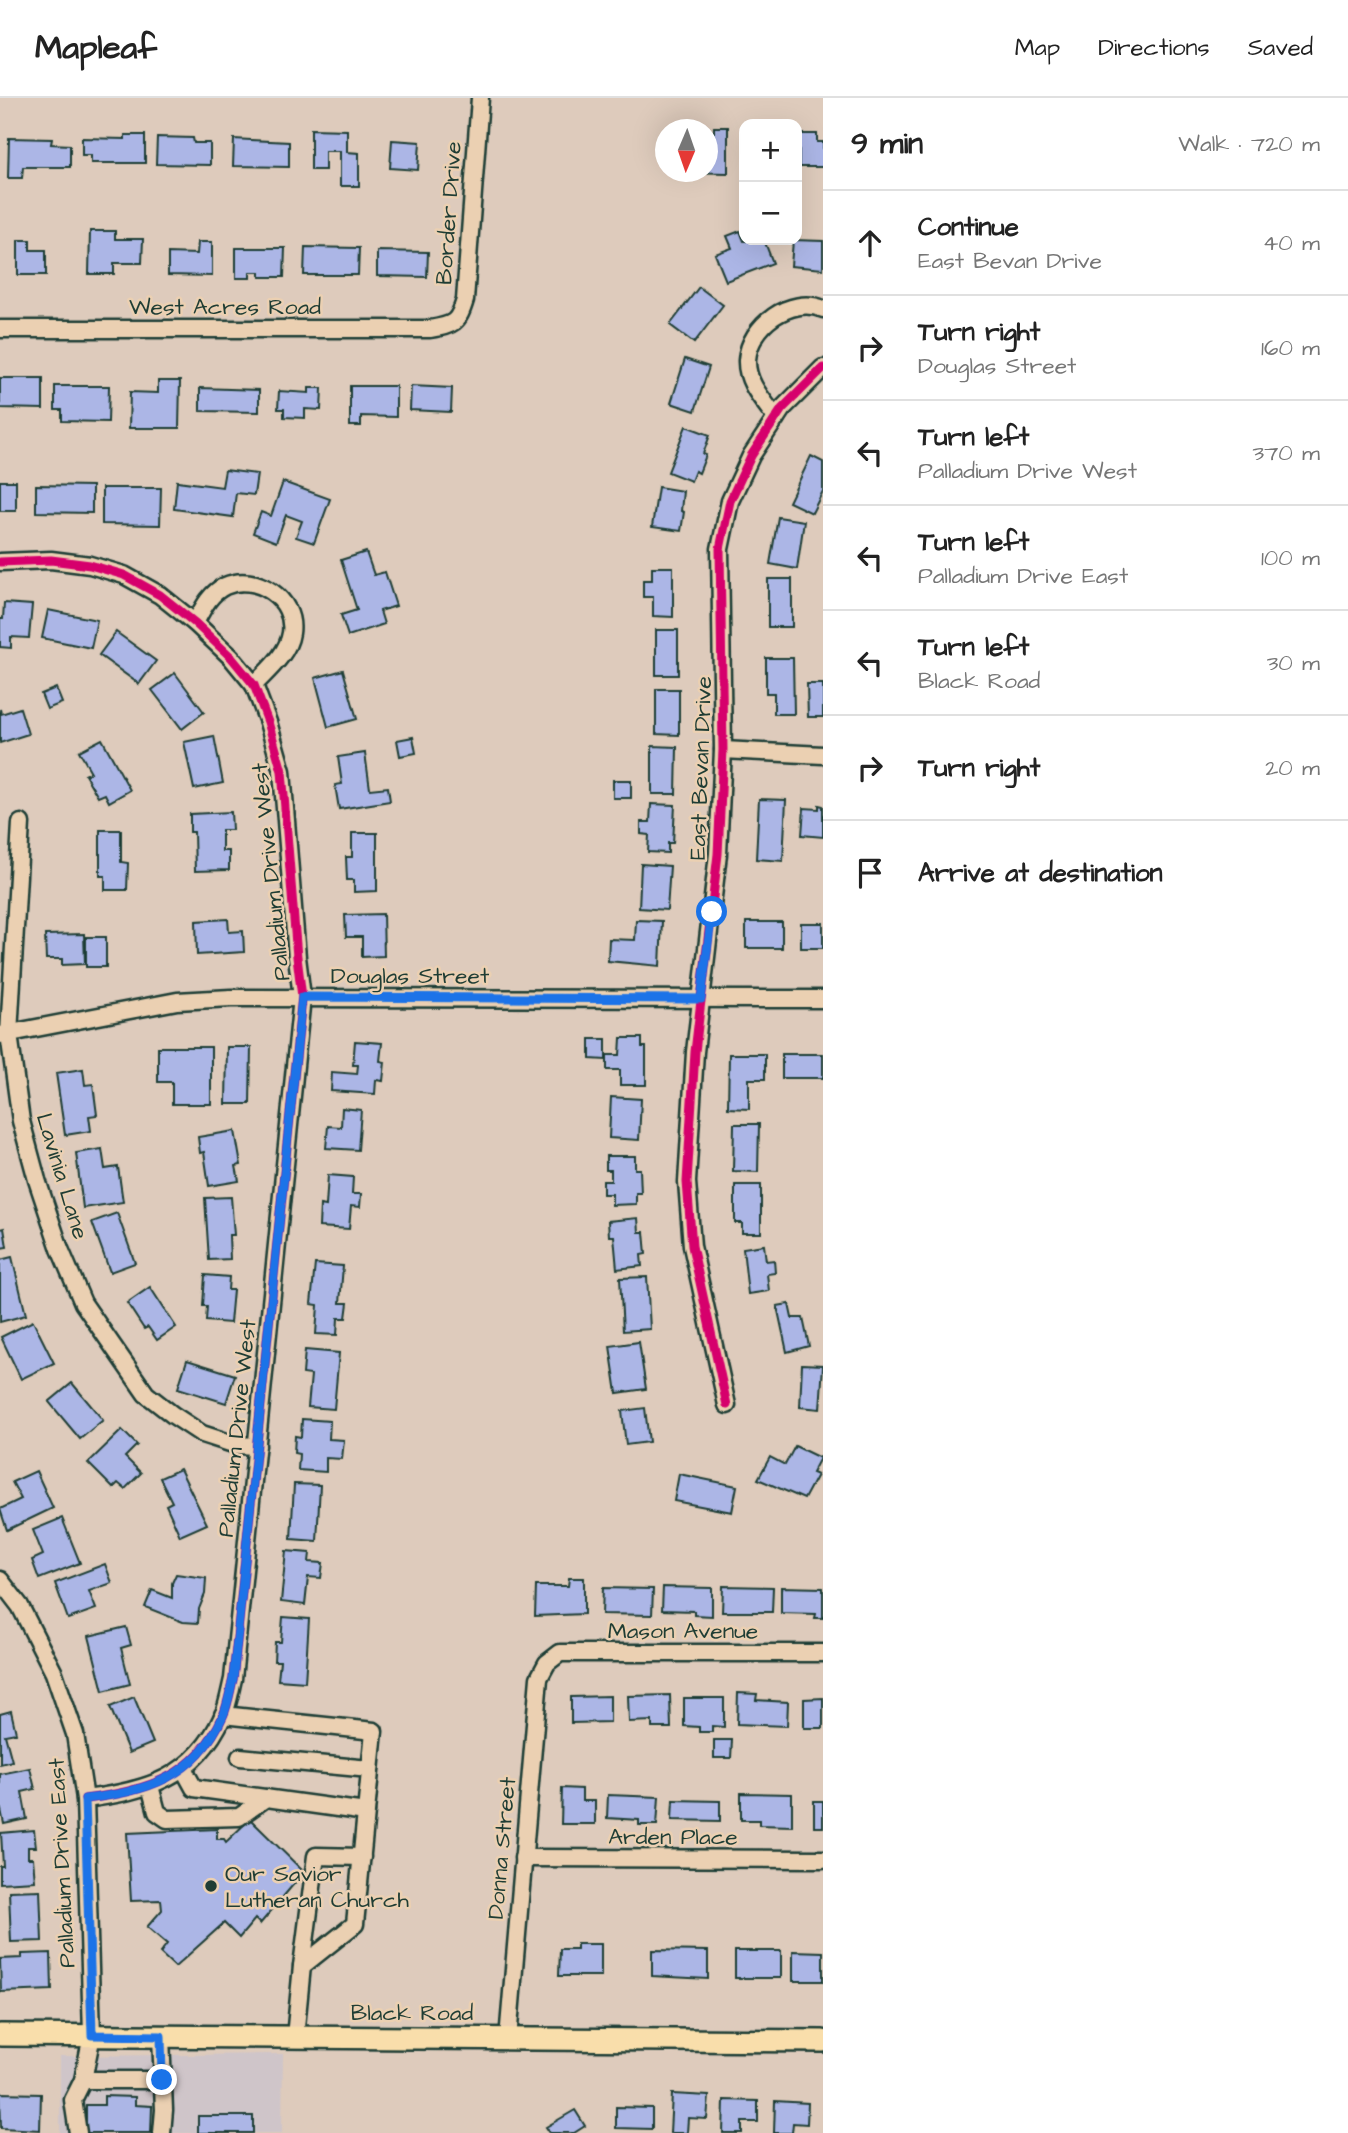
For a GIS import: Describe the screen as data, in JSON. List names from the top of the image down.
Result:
{
  "streets": {
    "main road": ["Black Road"],
    "street": [
      "Border Drive",
      "West Acres Road",
      "East Bevan Drive",
      "Palladium Drive West",
      "Douglas Street",
      "Lavinia Lane",
      "Mason Avenue",
      "Arden Place",
      "Donna Street",
      "Palladium Drive East"
    ]
  },
  "crossings": [
    ["Border Drive", "West Acres Road"],
    ["East Bevan Drive", "Douglas Street"],
    ["Palladium Drive West", "Douglas Street"],
    ["Palladium Drive West", "Lavinia Lane"],
    ["Palladium Drive West", "Palladium Drive East"],
    ["Douglas Street", "Lavinia Lane"],
    ["Mason Avenue", "Donna Street"],
    ["Arden Place", "Donna Street"],
    ["Donna Street", "Black Road"],
    ["Palladium Drive East", "Black Road"]
  ],
  "places": ["Our Savior Lutheran Church"],
  "north": "bottom",
  "page": {
    "header": "Mapleaf",
    "nav": ["Map", "Directions", "Saved"],
    "heading": ["9 min", "Walk · 720 m"],
    "map_buttons": ["+", "−"],
    "list": [
      ["Continue", "East Bevan Drive", "40 m"],
      ["Turn right", "Douglas Street", "160 m"],
      ["Turn left", "Palladium Drive West", "370 m"],
      ["Turn left", "Palladium Drive East", "100 m"],
      ["Turn left", "Black Road", "30 m"],
      ["Turn right", "20 m"],
      "Arrive at destination"
    ]
  }
}
